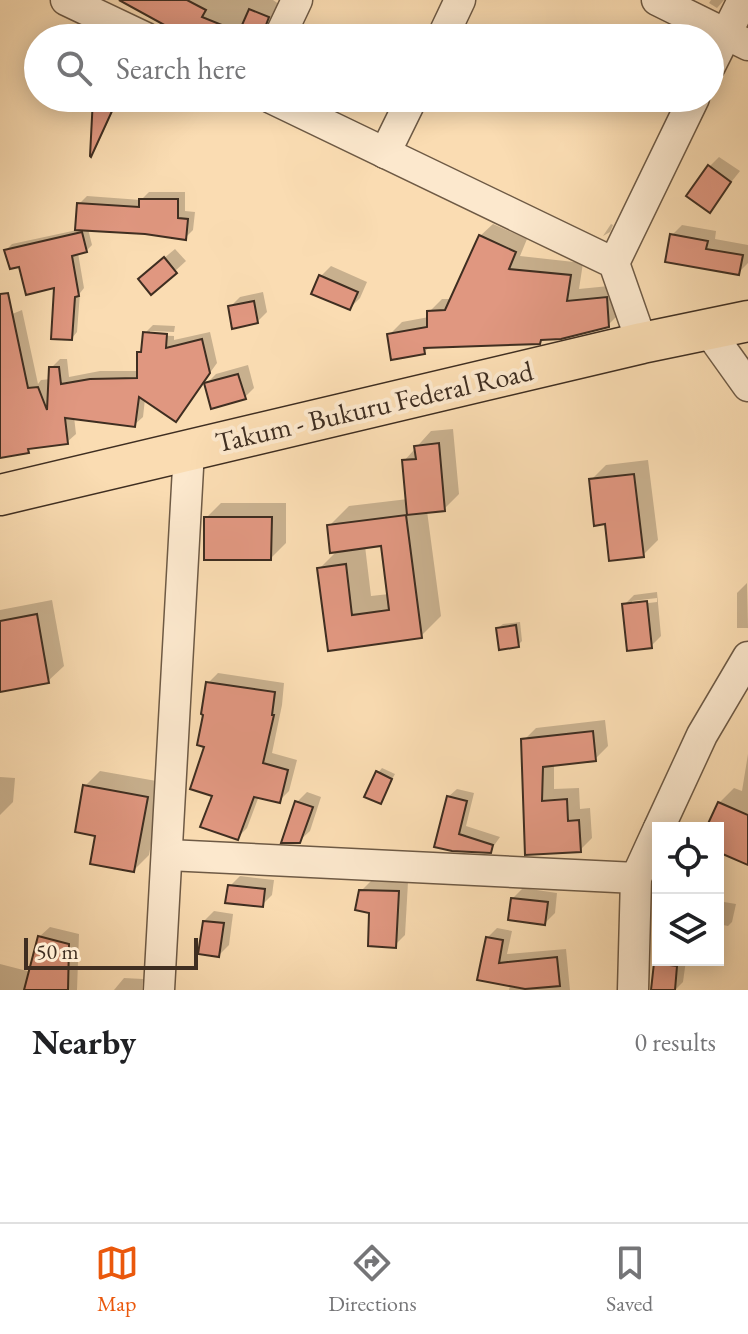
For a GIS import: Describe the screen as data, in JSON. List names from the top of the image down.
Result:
{
  "streets": {
    "main road": ["Takum - Bukuru Federal Road"]
  },
  "scale_bar": "50 m",
  "page": {
    "search": "Search here",
    "scale": "50 m",
    "heading": ["Nearby", "0 results"],
    "nav": ["Map", "Directions", "Saved"]
  }
}
